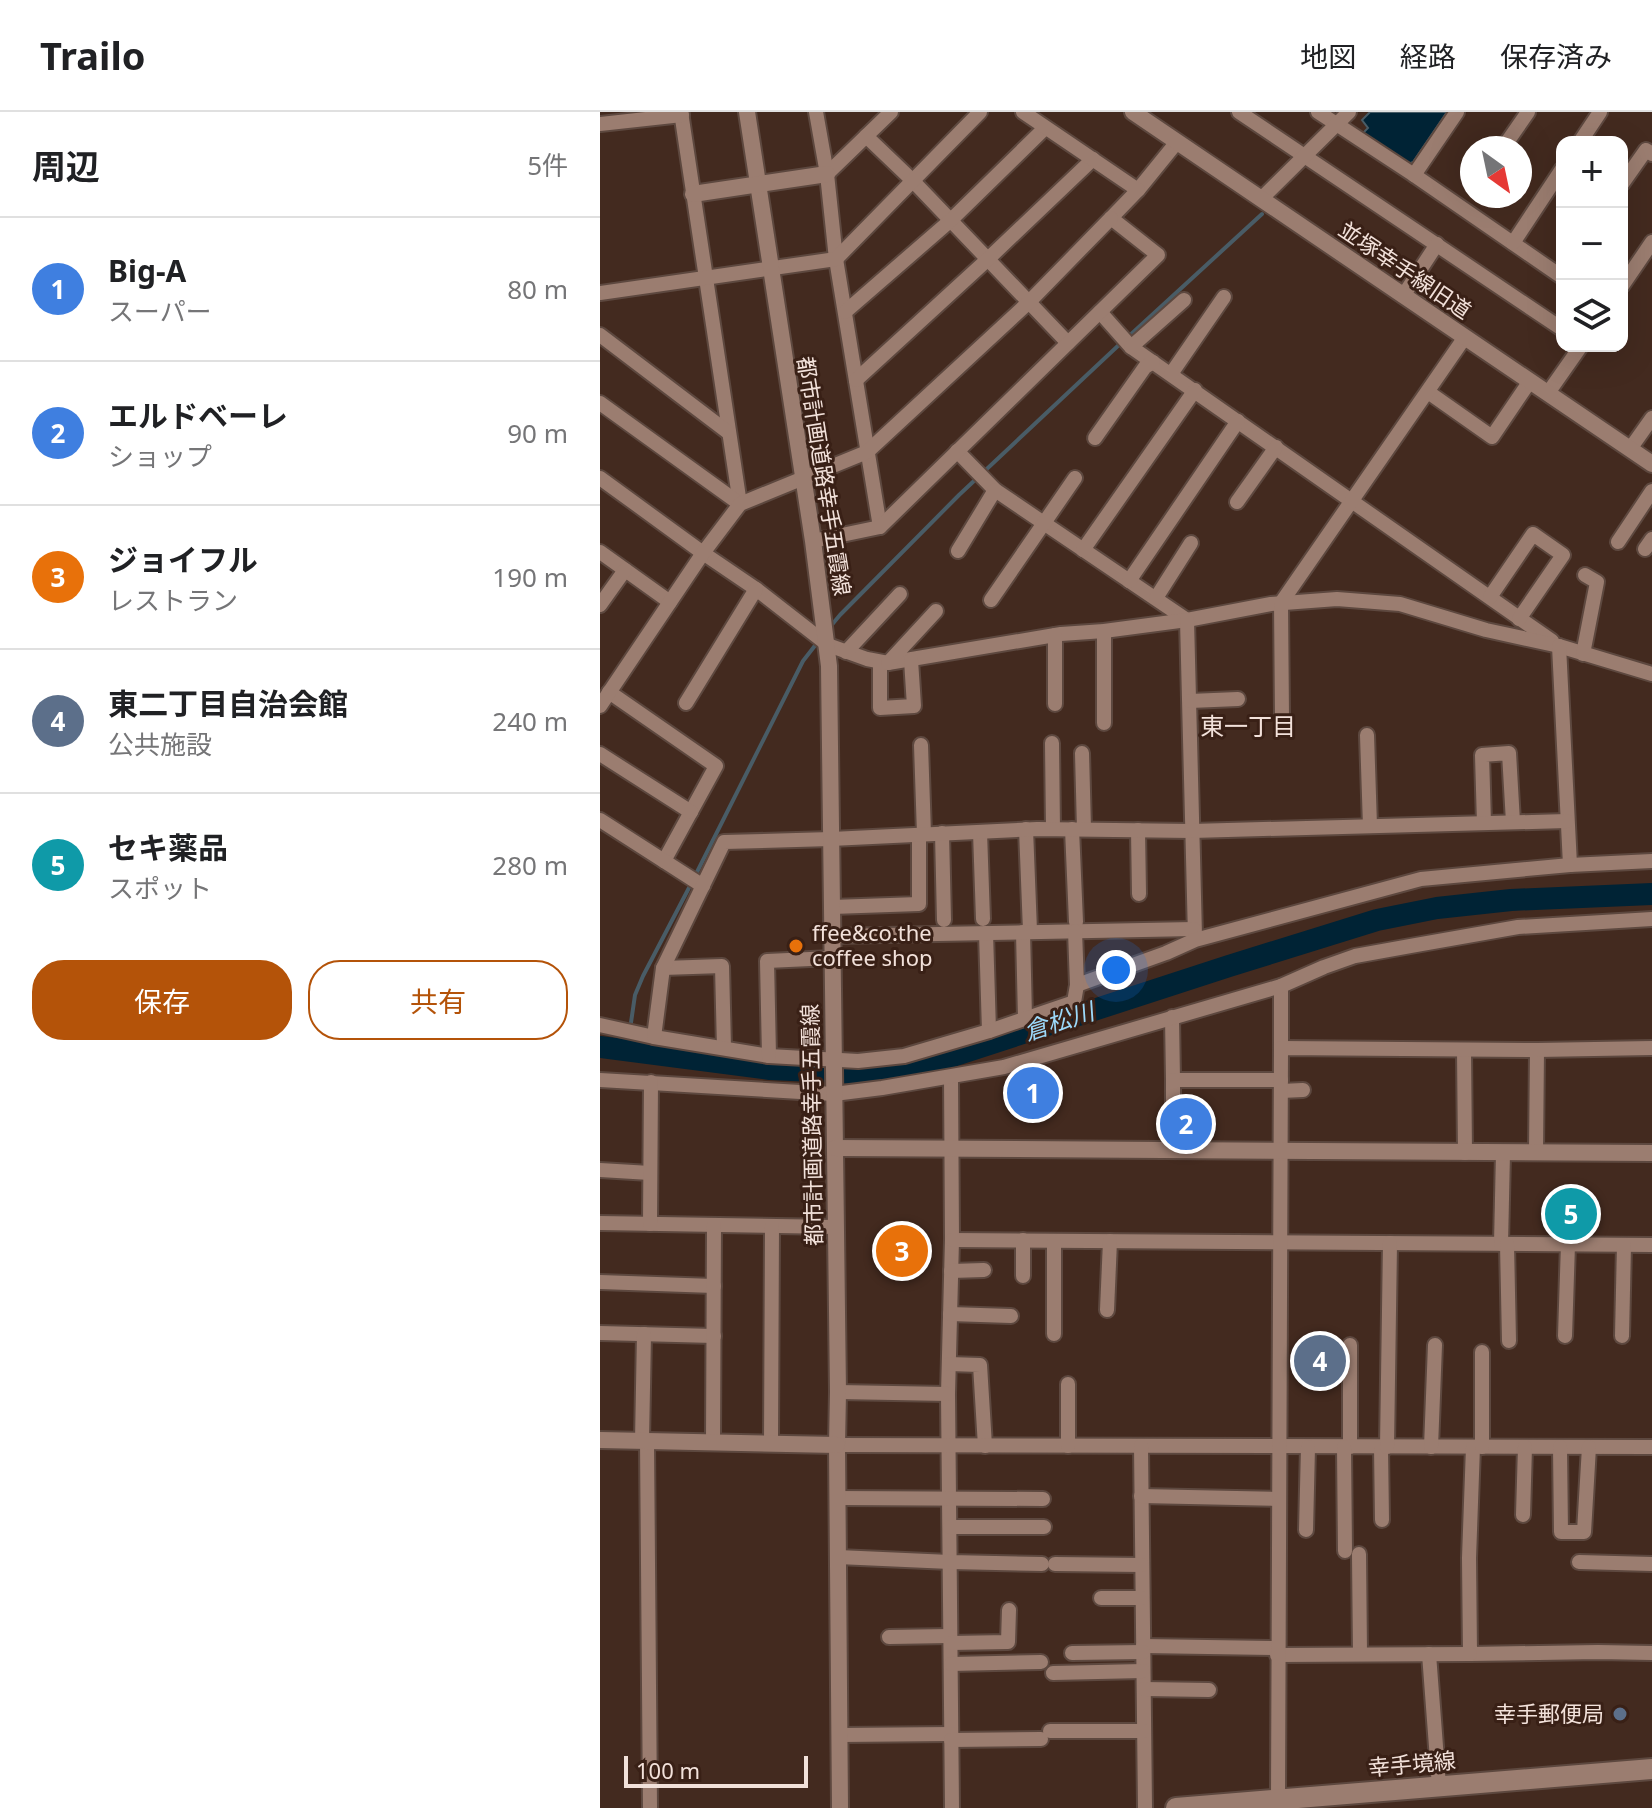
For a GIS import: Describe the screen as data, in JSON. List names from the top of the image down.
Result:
{
  "streets": {
    "main road": ["幸手境線"],
    "street": ["並塚幸手線旧道", "都市計画道路幸手五霞線"]
  },
  "districts": ["東一丁目"],
  "water": ["倉松川"],
  "places": ["ffee&co.the coffee shop", "幸手郵便局"],
  "scale_bar": "100 m",
  "north": "bottom right",
  "page": {
    "header": "Trailo",
    "nav": ["地図", "経路", "保存済み"],
    "heading": ["周辺", "5件"],
    "map_buttons": ["+", "−"],
    "list": [
      {
        "mark": "1",
        "name": "Big-A",
        "note": "スーパー",
        "value": "80 m"
      },
      {
        "mark": "2",
        "name": "エルドベーレ",
        "note": "ショップ",
        "value": "90 m"
      },
      {
        "mark": "3",
        "name": "ジョイフル",
        "note": "レストラン",
        "value": "190 m"
      },
      {
        "mark": "4",
        "name": "東二丁目自治会館",
        "note": "公共施設",
        "value": "240 m"
      },
      {
        "mark": "5",
        "name": "セキ薬品",
        "note": "スポット",
        "value": "280 m"
      }
    ],
    "buttons": ["保存", "共有"],
    "pins": [
      "1",
      "2",
      "5",
      "3",
      "4"
    ],
    "scale": "100 m"
  }
}
